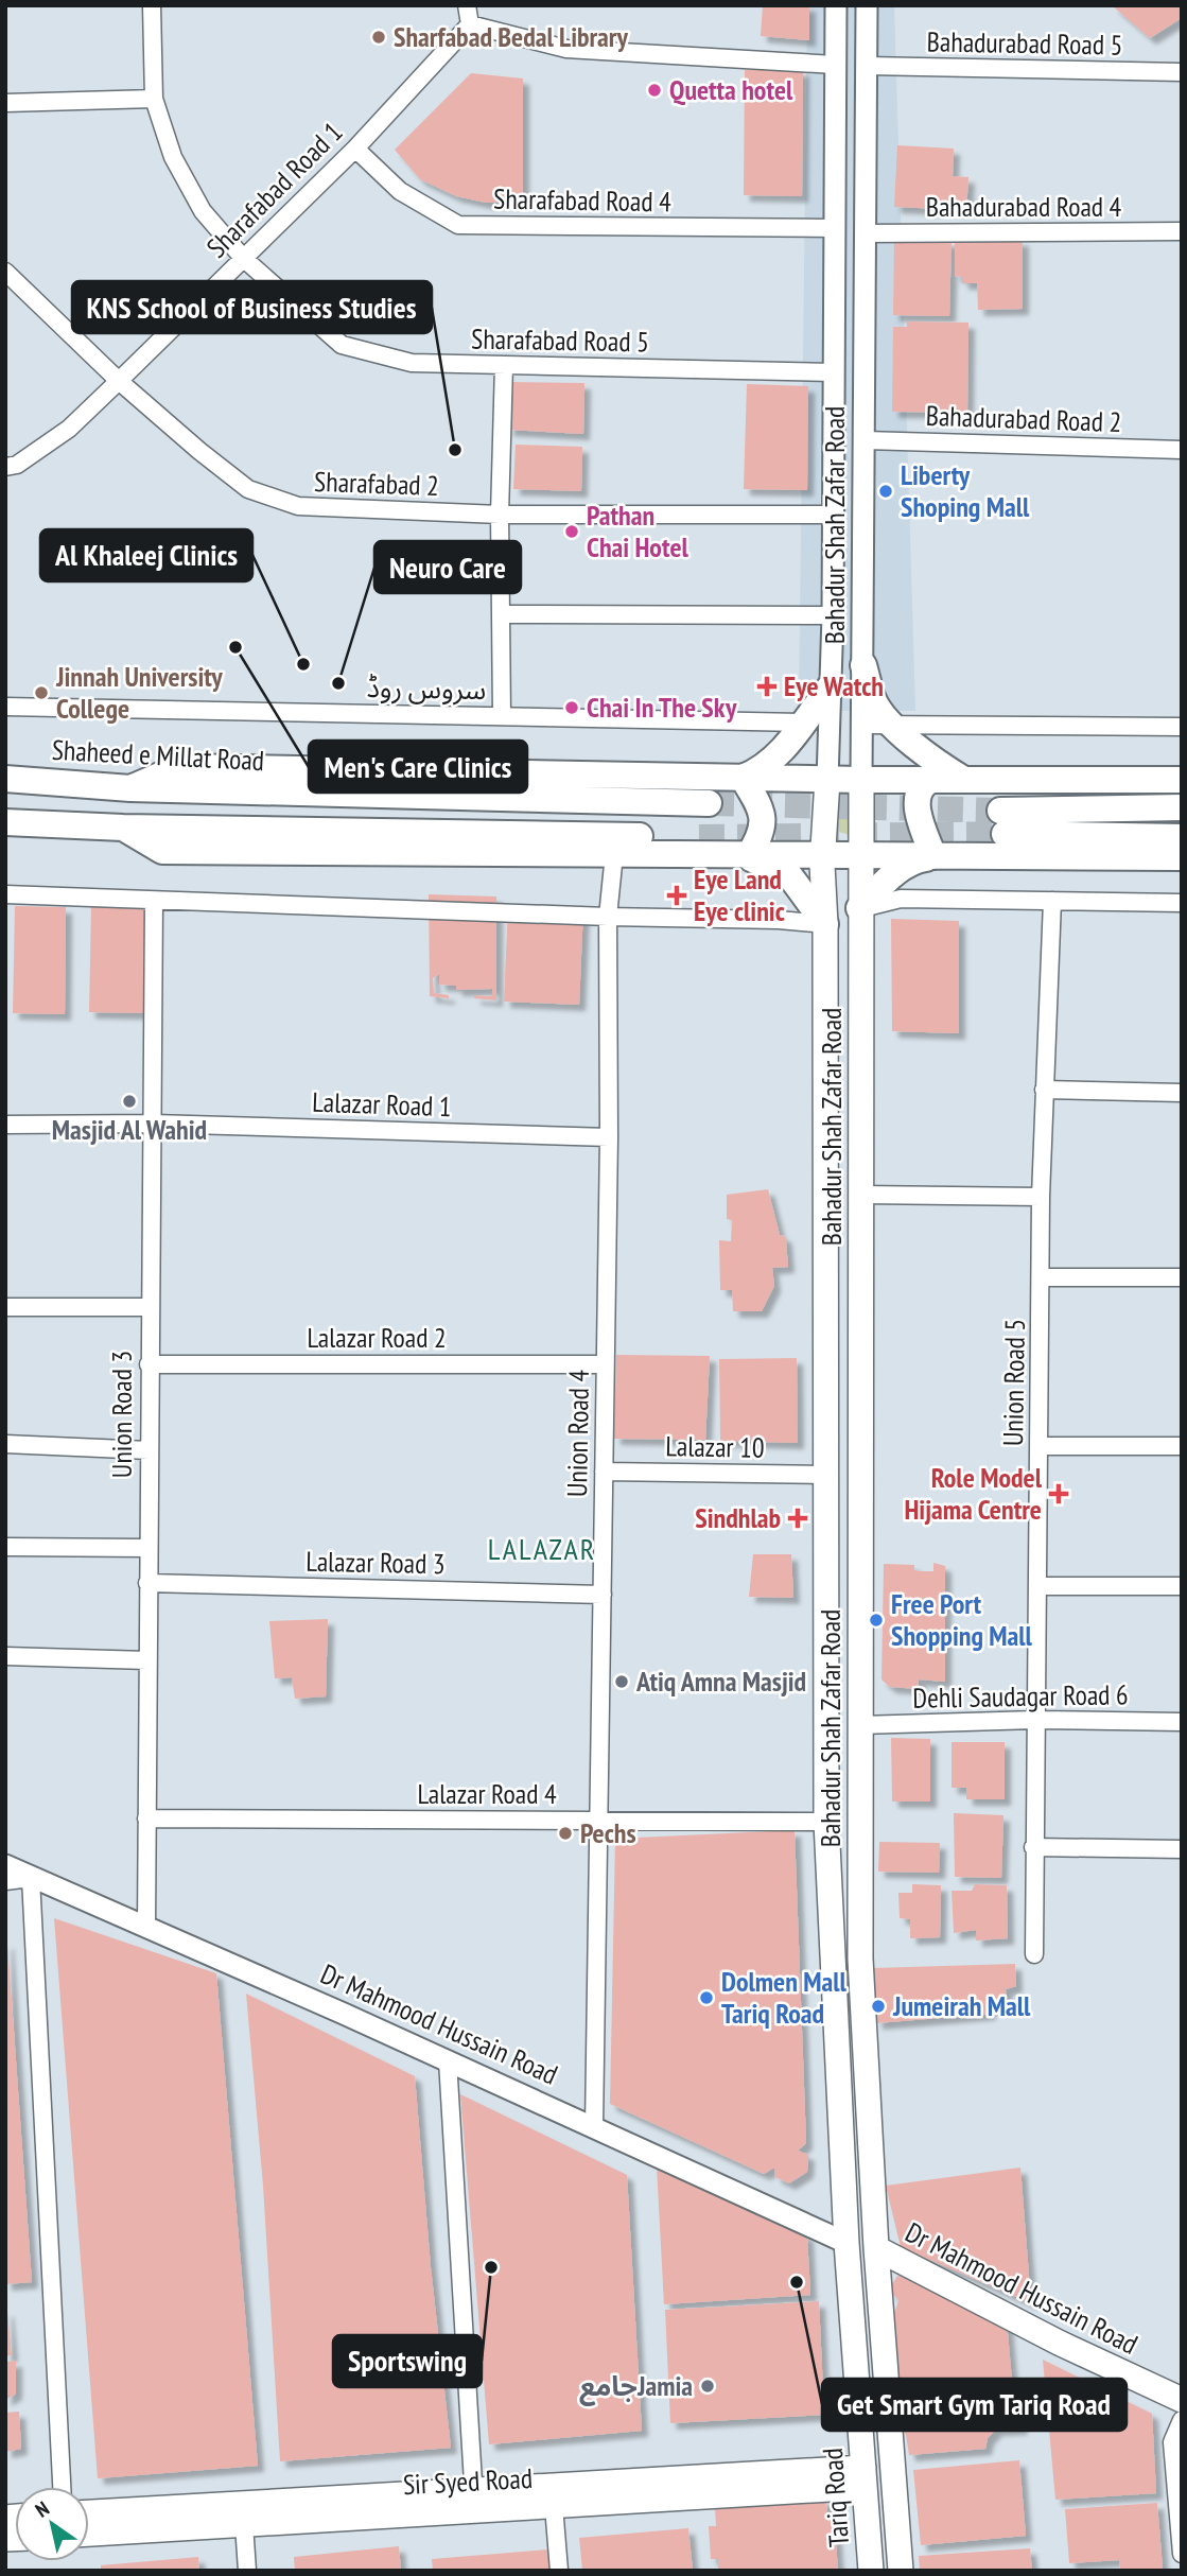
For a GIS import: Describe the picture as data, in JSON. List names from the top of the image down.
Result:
{
  "streets": {
    "main road": [
      "Bahadur Shah Zafar Road",
      "Shaheed e Millat Road",
      "Dr Mahmood Hussain Road",
      "Sir Syed Road",
      "Tariq Road"
    ],
    "street": [
      "Bahadurabad Road 5",
      "Sharafabad Road 1",
      "Sharafabad Road 4",
      "Bahadurabad Road 4",
      "Sharafabad Road 5",
      "Bahadurabad Road 2",
      "Sharafabad 2",
      "سروس روڈ",
      "Lalazar Road 1",
      "Lalazar Road 2",
      "Union Road 5",
      "Union Road 3",
      "Union Road 4",
      "Lalazar 10",
      "Lalazar Road 3",
      "Dehli Saudagar Road 6",
      "Lalazar Road 4"
    ]
  },
  "crossings": [
    ["Bahadurabad Road 5", "Bahadur Shah Zafar Road"],
    ["Sharafabad Road 1", "Sharafabad Road 4"],
    ["Sharafabad Road 1", "Sharafabad Road 5"],
    ["Sharafabad Road 1", "Sharafabad 2"],
    ["Sharafabad Road 4", "Bahadur Shah Zafar Road"],
    ["Bahadurabad Road 4", "Bahadur Shah Zafar Road"],
    ["Sharafabad Road 5", "Bahadur Shah Zafar Road"],
    ["Bahadurabad Road 2", "Bahadur Shah Zafar Road"],
    ["Sharafabad 2", "Bahadur Shah Zafar Road"],
    ["Bahadur Shah Zafar Road", "Lalazar 10"],
    ["Bahadur Shah Zafar Road", "Dehli Saudagar Road 6"],
    ["Bahadur Shah Zafar Road", "Lalazar Road 4"],
    ["Bahadur Shah Zafar Road", "Dr Mahmood Hussain Road"],
    ["Bahadur Shah Zafar Road", "Tariq Road"],
    ["Lalazar Road 1", "Union Road 3"],
    ["Lalazar Road 1", "Union Road 4"],
    ["Lalazar Road 2", "Union Road 3"],
    ["Lalazar Road 2", "Union Road 4"],
    ["Union Road 5", "Dehli Saudagar Road 6"],
    ["Union Road 3", "Lalazar Road 3"],
    ["Union Road 3", "Lalazar Road 4"],
    ["Union Road 3", "Dr Mahmood Hussain Road"],
    ["Union Road 4", "Lalazar 10"],
    ["Union Road 4", "Lalazar Road 3"],
    ["Union Road 4", "Lalazar Road 4"],
    ["Union Road 4", "Dr Mahmood Hussain Road"],
    ["Dr Mahmood Hussain Road", "Tariq Road"],
    ["Sir Syed Road", "Tariq Road"]
  ],
  "districts": ["LALAZAR"],
  "places": {
    "other": [
      "Sharfabad Bedal Library",
      "Quetta hotel",
      "KNS School of Business Studies",
      "Liberty Shoping Mall",
      "Pathan Chai Hotel",
      "Men's Care Clinics",
      "Al Khaleej Clinics",
      "Neuro Care",
      "Jinnah University College",
      "Chai In The Sky",
      "Masjid Al Wahid",
      "Free Port Shopping Mall",
      "Atiq Amna Masjid",
      "Pechs",
      "Dolmen Mall Tariq Road",
      "Jumeirah Mall",
      "Sportswing",
      "Get Smart Gym Tariq Road",
      "جامعJamia"
    ],
    "health": [
      "Eye Watch",
      "Eye Land Eye clinic",
      "Role Model Hijama Centre",
      "Sindhlab"
    ]
  },
  "north": "top left"
}
